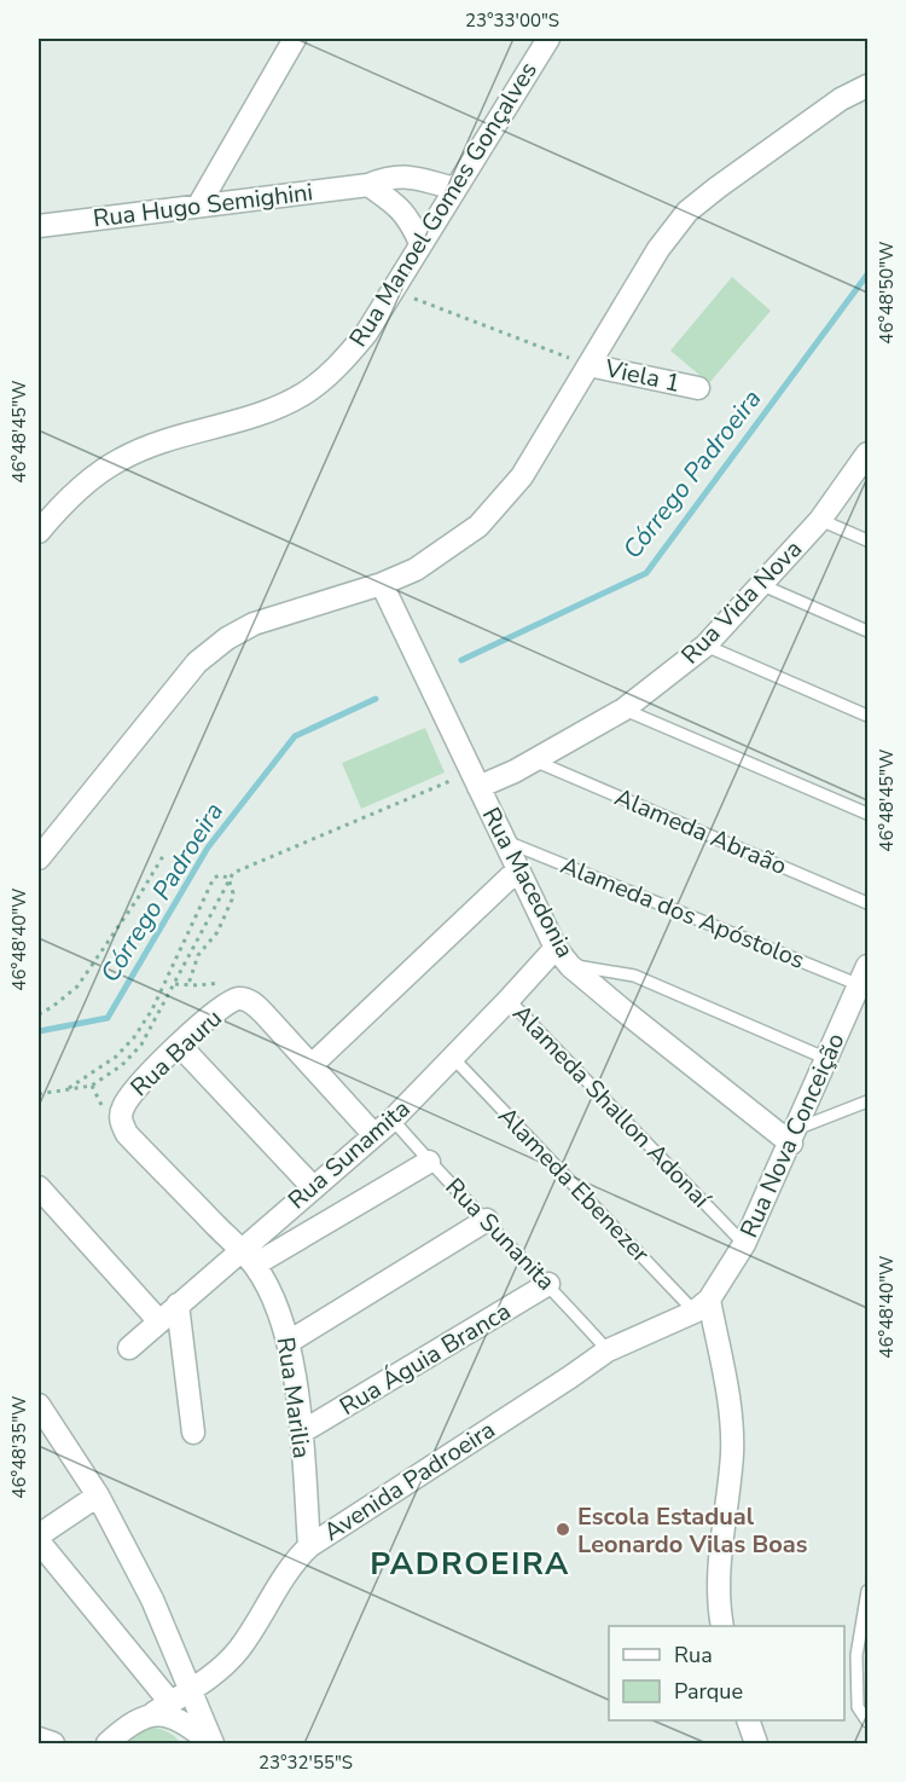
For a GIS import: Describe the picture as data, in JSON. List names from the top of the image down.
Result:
{
  "streets": {
    "street": [
      "Rua Manoel Gomes Gonçalves",
      "Rua Hugo Semighini",
      "Viela 1",
      "Rua Vida Nova",
      "Rua Macedonia",
      "Rua Bauru",
      "Rua Nova Conceição",
      "Rua Sunamita",
      "Rua Águia Branca",
      "Rua Marilia",
      "Avenida Padroeira"
    ],
    "lane": [
      "Alameda Abraão",
      "Alameda dos Apóstolos",
      "Alameda Shallon Adonaí",
      "Alameda Ebenezer",
      "Rua Sunanita"
    ]
  },
  "crossings": [
    ["Rua Manoel Gomes Gonçalves", "Rua Hugo Semighini"],
    ["Rua Vida Nova", "Alameda Abraão"],
    ["Rua Vida Nova", "Rua Macedonia"],
    ["Rua Macedonia", "Alameda dos Apóstolos"],
    ["Rua Macedonia", "Rua Nova Conceição"],
    ["Rua Macedonia", "Rua Sunamita"],
    ["Alameda dos Apóstolos", "Rua Nova Conceição"],
    ["Rua Bauru", "Rua Sunamita"],
    ["Rua Bauru", "Rua Marilia"],
    ["Alameda Shallon Adonaí", "Rua Nova Conceição"],
    ["Alameda Shallon Adonaí", "Rua Sunamita"],
    ["Rua Nova Conceição", "Alameda Ebenezer"],
    ["Rua Nova Conceição", "Avenida Padroeira"],
    ["Rua Sunamita", "Alameda Ebenezer"],
    ["Rua Sunamita", "Rua Sunanita"],
    ["Rua Sunamita", "Rua Marilia"],
    ["Alameda Ebenezer", "Avenida Padroeira"],
    ["Rua Sunanita", "Rua Águia Branca"],
    ["Rua Sunanita", "Avenida Padroeira"],
    ["Rua Águia Branca", "Rua Marilia"],
    ["Rua Marilia", "Avenida Padroeira"]
  ],
  "districts": ["PADROEIRA"],
  "water": ["Córrego Padroeira"],
  "places": ["Escola Estadual Leonardo Vilas Boas"],
  "legend": ["Rua", "Parque"],
  "coordinates": [
    "23°33'00\"S",
    "46°48'50\"W",
    "46°48'45\"W",
    "46°48'40\"W",
    "46°48'35\"W",
    "23°32'55\"S"
  ]
}
